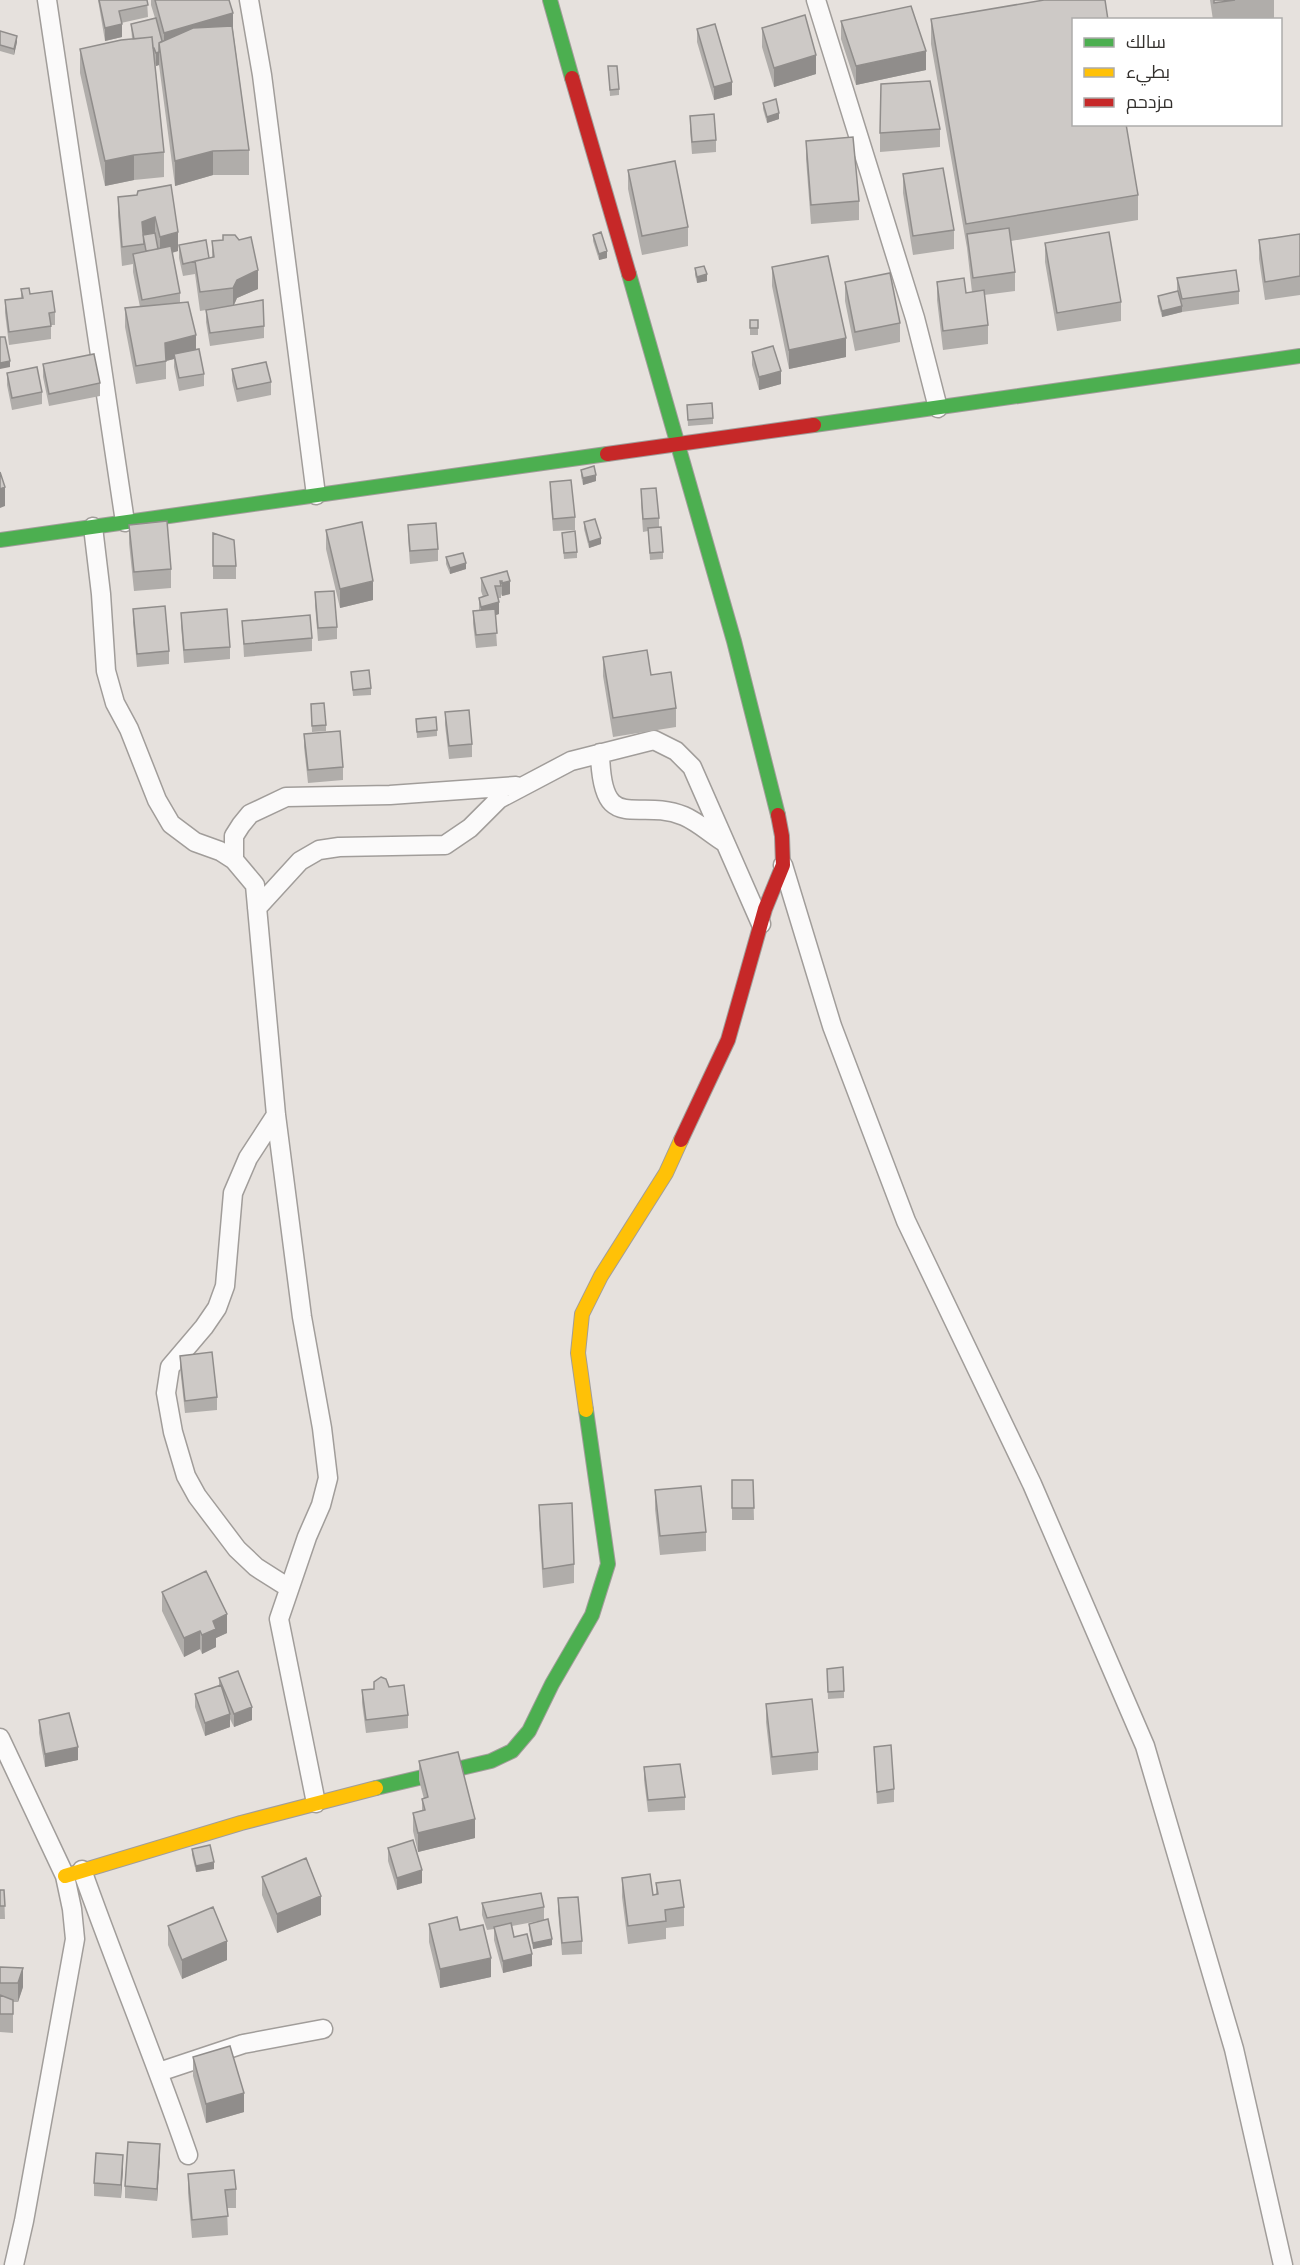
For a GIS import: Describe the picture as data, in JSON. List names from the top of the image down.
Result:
{
  "legend": ["سالك", "بطيء", "مزدحم"]
}
